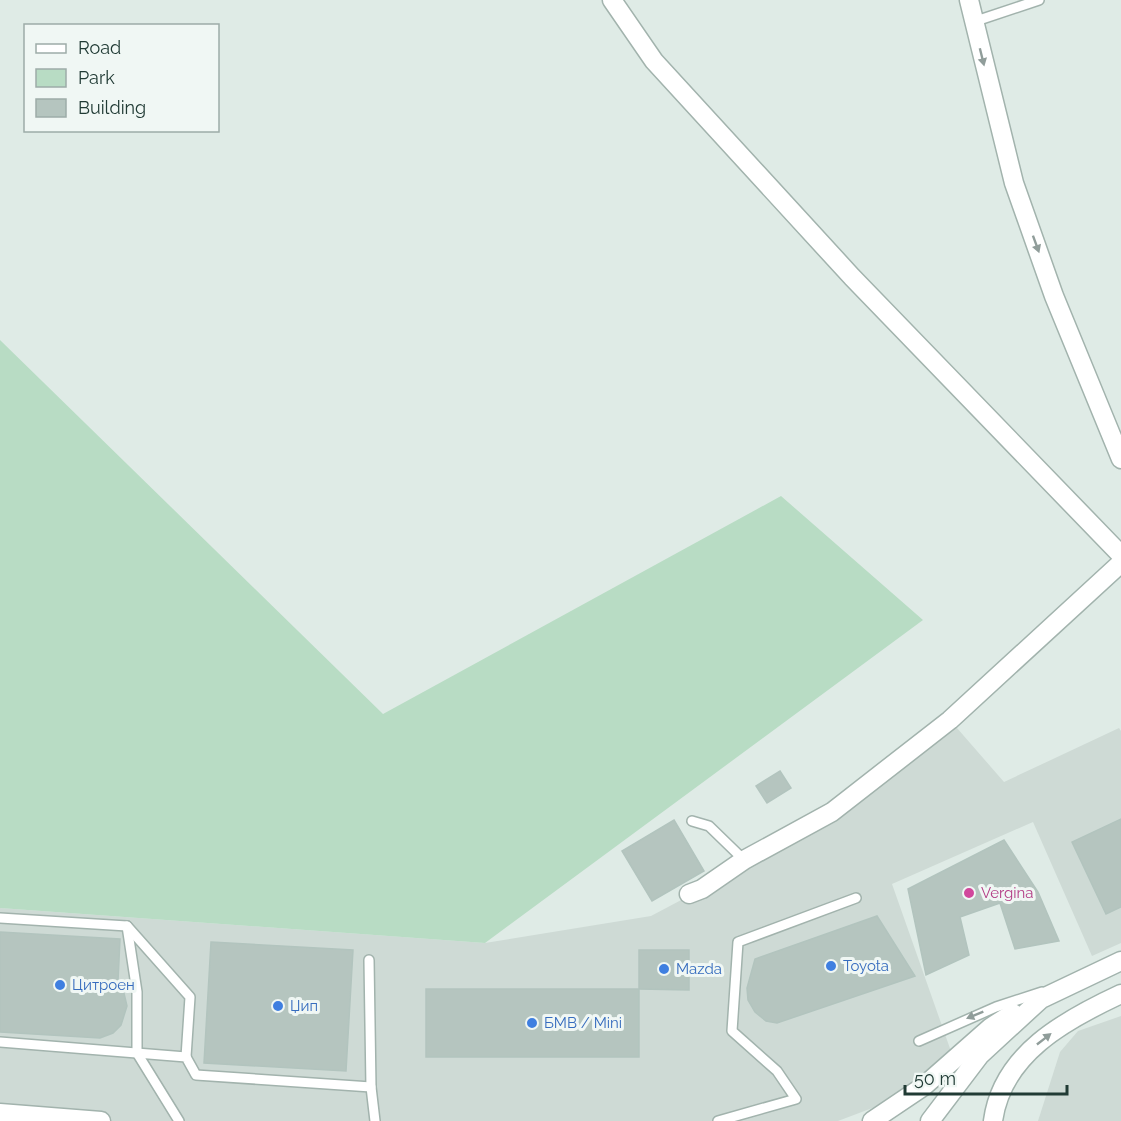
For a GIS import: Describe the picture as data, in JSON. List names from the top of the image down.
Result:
{
  "places": [
    "Vergina",
    "Toyota",
    "Mazda",
    "Цитроен",
    "Џип",
    "БМВ / Mini"
  ],
  "legend": ["Road", "Park", "Building"],
  "scale_bar": "50 m"
}
